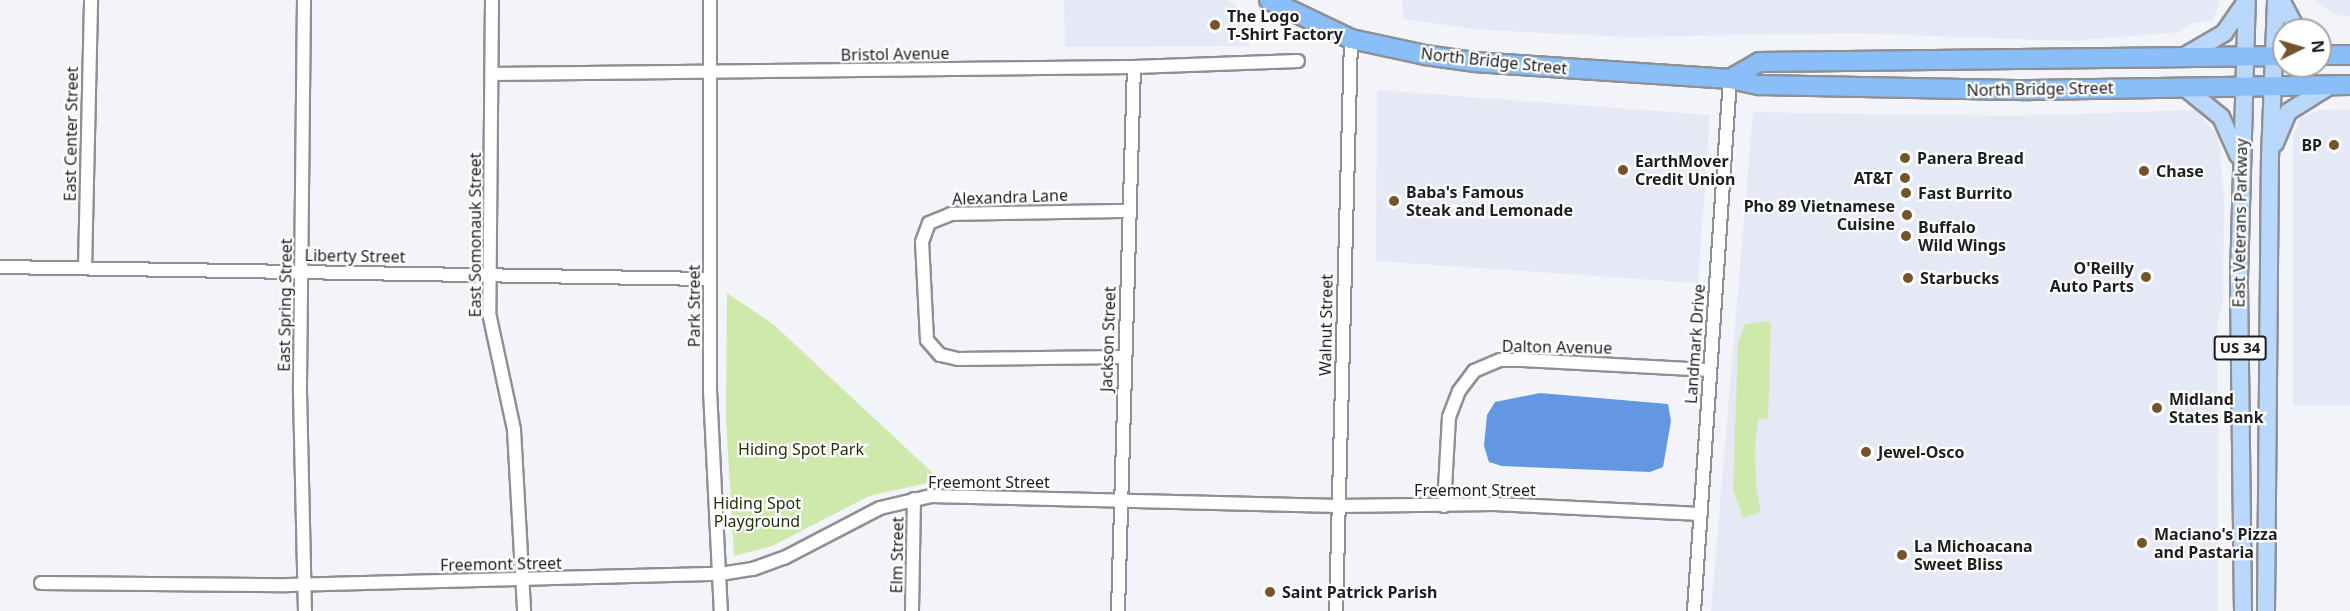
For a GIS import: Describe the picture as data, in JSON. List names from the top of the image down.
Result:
{
  "streets": {
    "highway": ["North Bridge Street"],
    "main road": ["East Veterans Parkway", "US 34"],
    "street": [
      "Bristol Avenue",
      "East Center Street",
      "Alexandra Lane",
      "East Somonauk Street",
      "Liberty Street",
      "East Spring Street",
      "Park Street",
      "Walnut Street",
      "Jackson Street",
      "Landmark Drive",
      "Dalton Avenue",
      "Freemont Street",
      "Elm Street"
    ]
  },
  "crossings": [
    ["Bristol Avenue", "East Somonauk Street"],
    ["Bristol Avenue", "Park Street"],
    ["Bristol Avenue", "Jackson Street"],
    ["North Bridge Street", "East Veterans Parkway"],
    ["North Bridge Street", "Walnut Street"],
    ["North Bridge Street", "Landmark Drive"],
    ["North Bridge Street", "US 34"],
    ["East Center Street", "Liberty Street"],
    ["Alexandra Lane", "Jackson Street"],
    ["East Veterans Parkway", "US 34"],
    ["East Somonauk Street", "Liberty Street"],
    ["East Somonauk Street", "Freemont Street"],
    ["Liberty Street", "East Spring Street"],
    ["Liberty Street", "Park Street"],
    ["East Spring Street", "Freemont Street"],
    ["Park Street", "Freemont Street"],
    ["Walnut Street", "Freemont Street"],
    ["Jackson Street", "Freemont Street"],
    ["Landmark Drive", "Dalton Avenue"],
    ["Landmark Drive", "Freemont Street"],
    ["Dalton Avenue", "Freemont Street"],
    ["Freemont Street", "Elm Street"]
  ],
  "parks": ["Hiding Spot Park", "Hiding Spot Playground"],
  "places": [
    "The Logo T-Shirt Factory",
    "BP",
    "Panera Bread",
    "EarthMover Credit Union",
    "Chase",
    "AT&T",
    "Fast Burrito",
    "Baba's Famous Steak and Lemonade",
    "Pho 89 Vietnamese Cuisine",
    "Buffalo Wild Wings",
    "O'Reilly Auto Parts",
    "Starbucks",
    "Midland States Bank",
    "Jewel-Osco",
    "Maciano's Pizza and Pastaria",
    "La Michoacana Sweet Bliss",
    "Saint Patrick Parish"
  ],
  "north": "right"
}
